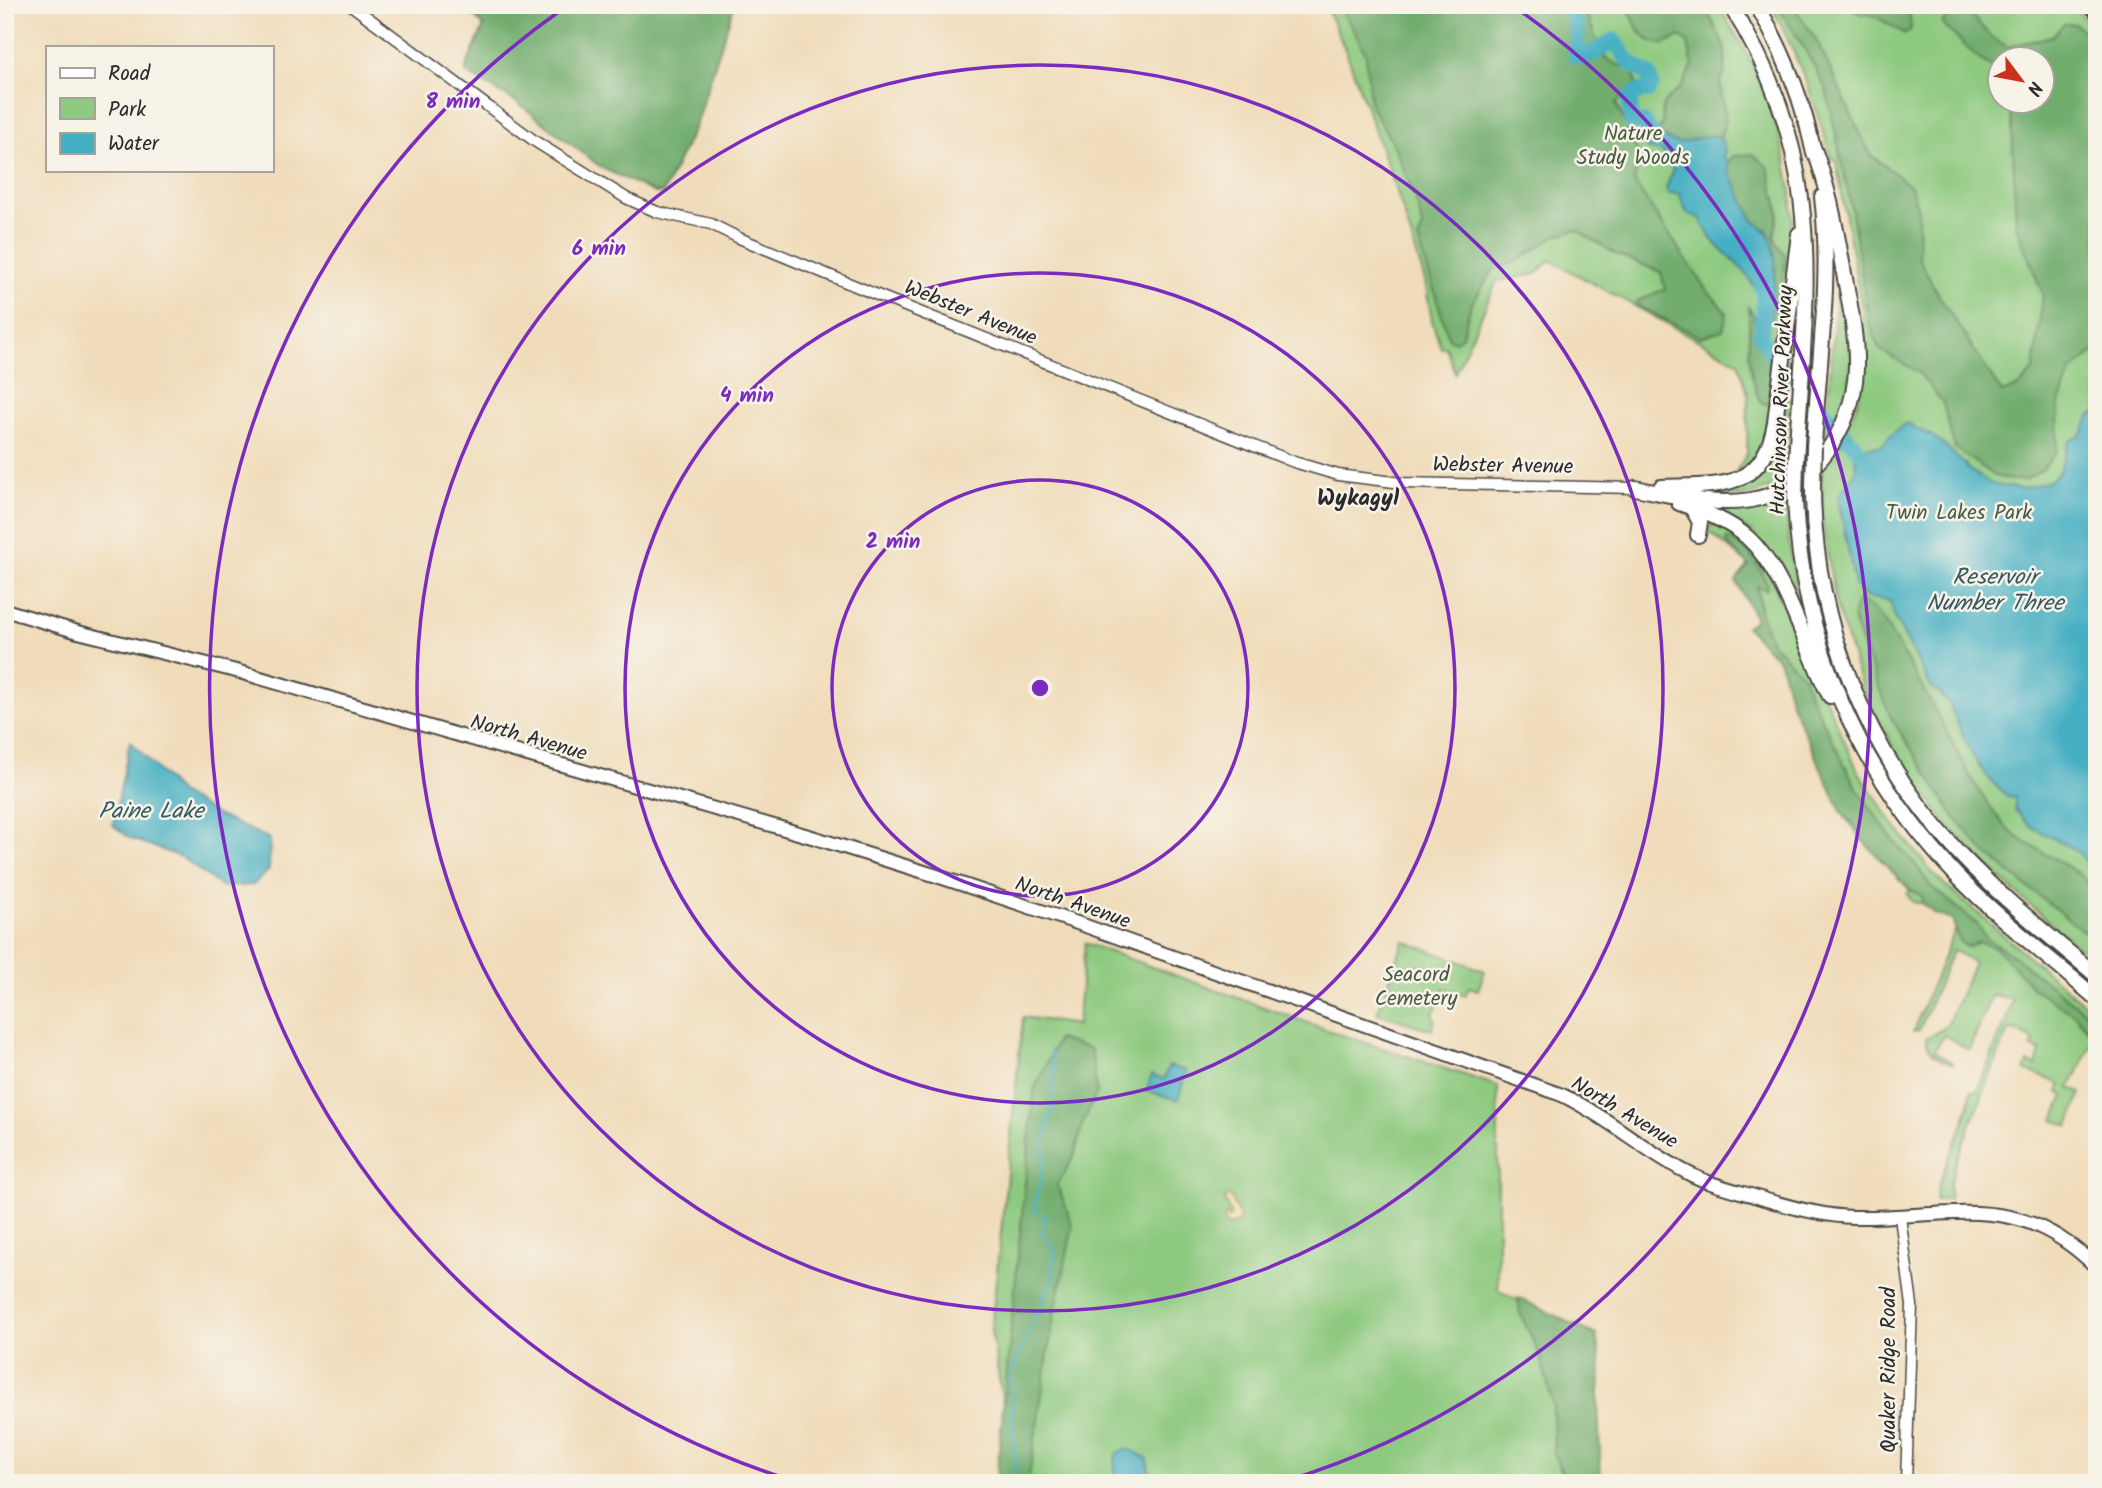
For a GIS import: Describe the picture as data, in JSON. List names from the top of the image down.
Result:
{
  "streets": {
    "highway": ["Hutchinson River Parkway"],
    "main road": ["North Avenue"],
    "street": ["Webster Avenue", "Quaker Ridge Road"]
  },
  "crossings": [
    ["North Avenue", "Quaker Ridge Road"]
  ],
  "districts": ["Wykagyl"],
  "water": ["Reservoir Number Three", "Paine Lake"],
  "parks": ["Nature Study Woods", "Twin Lakes Park", "Seacord Cemetery"],
  "legend": ["Road", "Park", "Water"],
  "north": "bottom right",
  "rings": [
    "8 min",
    "6 min",
    "4 min",
    "2 min"
  ]
}
